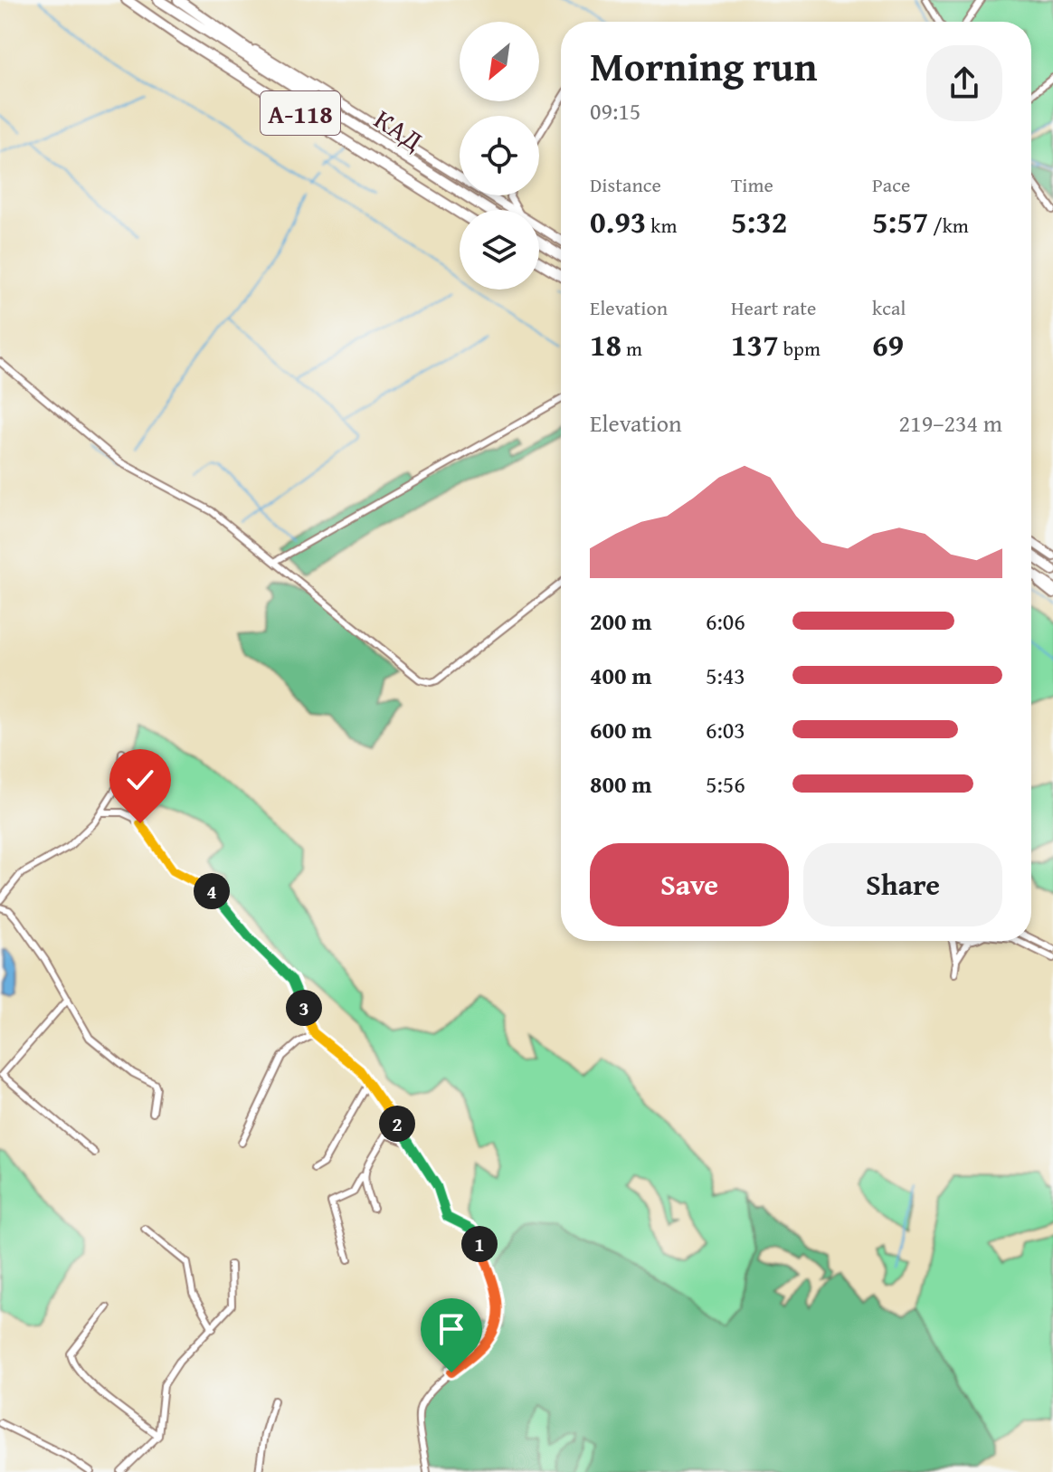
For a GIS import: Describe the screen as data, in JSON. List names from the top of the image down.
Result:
{
  "streets": {
    "highway": ["А-118", "КАД"]
  },
  "north": "bottom left",
  "page": {
    "heading": ["Morning run", "09:15"],
    "stats": [
      ["Distance", "0.93 km"],
      ["Time", "5:32"],
      ["Pace", "5:57 /km"],
      ["Elevation", "18 m"],
      ["Heart rate", "137 bpm"],
      ["kcal", "69"]
    ],
    "chart": ["Elevation", "219–234 m"],
    "list": [
      {
        "name": "200 m",
        "note": "6:06"
      },
      {
        "name": "400 m",
        "note": "5:43"
      },
      {
        "name": "600 m",
        "note": "6:03"
      },
      {
        "name": "800 m",
        "note": "5:56"
      }
    ],
    "buttons": ["Save", "Share"],
    "pins": [
      "4",
      "3",
      "2",
      "1"
    ]
  }
}
